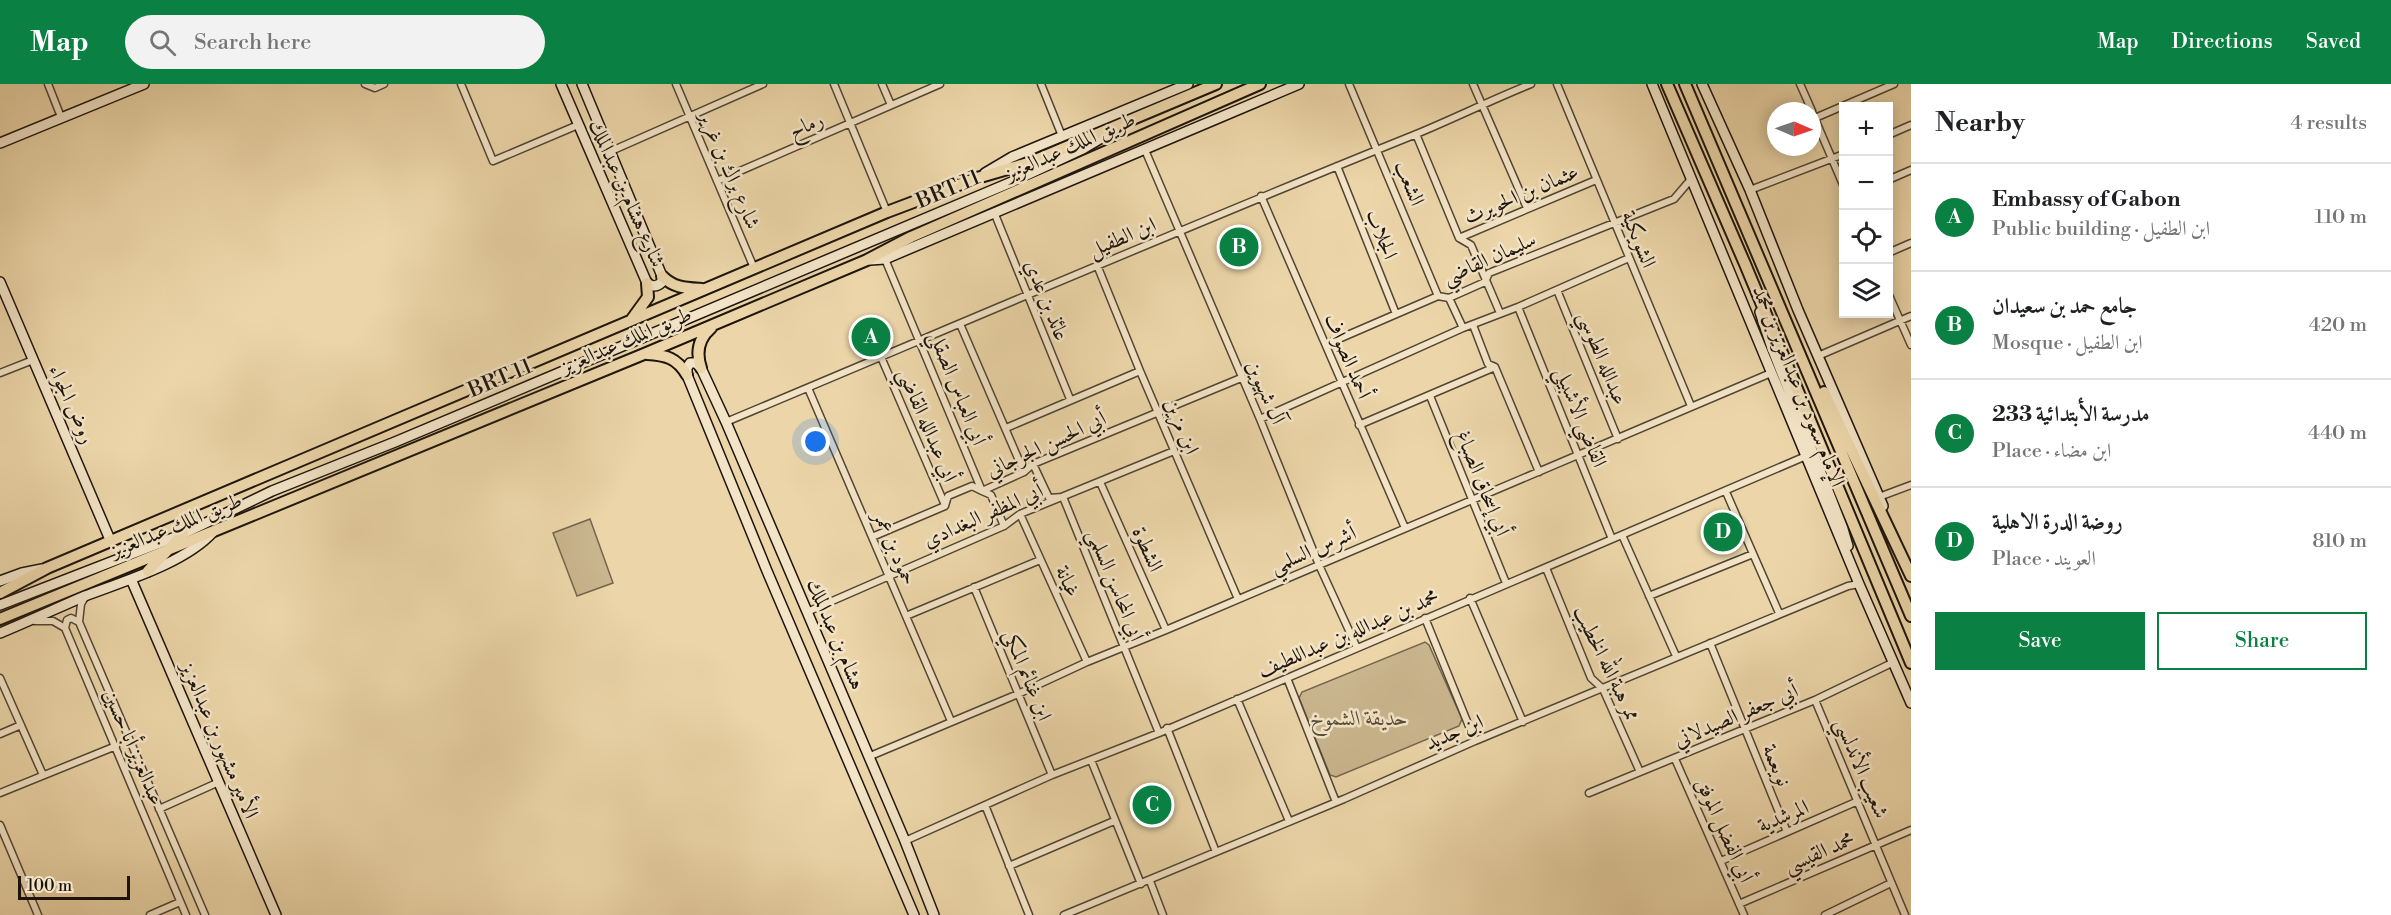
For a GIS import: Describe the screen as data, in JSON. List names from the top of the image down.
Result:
{
  "streets": {
    "main road": ["طريق الملك عبدالعزيز", "الإمام سعود بن عبدالعزيز بن محمد"],
    "street": [
      "رماح",
      "شارع براك بن غرير",
      "الشعب",
      "BRT 11",
      "شارع هشام بن عبدالملك",
      "عثمان بن الحويرث",
      "الجلاب",
      "ابن الطفيل",
      "الشويكية",
      "سليمان القاضي",
      "عائذ بن عدي",
      "أحمد الصواف",
      "عبدالله الطوسي",
      "أبي العباس الصقلي",
      "آل شهيوين",
      "روض الجواء",
      "القاضي الأشبيلي",
      "أبي عبدالله القاضي",
      "ابن مزين",
      "أبي الحسن الجرجاني",
      "أبي إسحاق الصباغ",
      "أبي المظفر البغدادي",
      "حمود بن عمر",
      "الشطوة",
      "أشرس السلمي",
      "غيانة",
      "أبي المحاسن السلمي",
      "محمد بن عبدالله بن عبداللطيف",
      "هشام بن عبدالملك",
      "ممر هبة الله الخطيب",
      "ابن غنائم المكي",
      "أبي جعفر الصيدلاني",
      "ابن جديد",
      "الأمير مشهور بن عبدالعزيز",
      "عبدالعزيز أبا حسين",
      "نويعمة",
      "شعيب الأندلسي",
      "المرشدية",
      "أبي الفضل الموفق",
      "محمد القيسي"
    ]
  },
  "crossings": [
    ["رماح", "شارع براك بن غرير"],
    ["طريق الملك عبدالعزيز", "شارع براك بن غرير"],
    ["طريق الملك عبدالعزيز", "BRT 11"],
    ["طريق الملك عبدالعزيز", "روض الجواء"],
    ["الشعب", "ابن الطفيل"],
    ["الشعب", "سليمان القاضي"],
    ["عثمان بن الحويرث", "الشويكية"],
    ["الجلاب", "ابن الطفيل"],
    ["الجلاب", "سليمان القاضي"],
    ["ابن الطفيل", "عائذ بن عدي"],
    ["ابن الطفيل", "أحمد الصواف"],
    ["ابن الطفيل", "أبي العباس الصقلي"],
    ["ابن الطفيل", "آل شهيوين"],
    ["ابن الطفيل", "أبي عبدالله القاضي"],
    ["ابن الطفيل", "ابن مزين"],
    ["ابن الطفيل", "حمود بن عمر"],
    ["ابن الطفيل", "هشام بن عبدالملك"],
    ["الشويكية", "سليمان القاضي"],
    ["الشويكية", "أشرس السلمي"],
    ["سليمان القاضي", "أحمد الصواف"],
    ["سليمان القاضي", "الإمام سعود بن عبدالعزيز بن محمد"],
    ["أحمد الصواف", "أشرس السلمي"],
    ["عبدالله الطوسي", "أشرس السلمي"],
    ["الإمام سعود بن عبدالعزيز بن محمد", "أشرس السلمي"],
    ["الإمام سعود بن عبدالعزيز بن محمد", "محمد بن عبدالله بن عبداللطيف"],
    ["الإمام سعود بن عبدالعزيز بن محمد", "أبي جعفر الصيدلاني"],
    ["الإمام سعود بن عبدالعزيز بن محمد", "ابن جديد"],
    ["أبي العباس الصقلي", "أبي الحسن الجرجاني"],
    ["أبي العباس الصقلي", "أبي المظفر البغدادي"],
    ["آل شهيوين", "أبي الحسن الجرجاني"],
    ["آل شهيوين", "أشرس السلمي"],
    ["آل شهيوين", "محمد بن عبدالله بن عبداللطيف"],
    ["القاضي الأشبيلي", "أشرس السلمي"],
    ["القاضي الأشبيلي", "محمد بن عبدالله بن عبداللطيف"],
    ["أبي عبدالله القاضي", "أبي الحسن الجرجاني"],
    ["ابن مزين", "أبي الحسن الجرجاني"],
    ["ابن مزين", "أبي المظفر البغدادي"],
    ["ابن مزين", "أشرس السلمي"],
    ["أبي الحسن الجرجاني", "حمود بن عمر"],
    ["أبي إسحاق الصباغ", "أشرس السلمي"],
    ["أبي إسحاق الصباغ", "محمد بن عبدالله بن عبداللطيف"],
    ["أبي المظفر البغدادي", "حمود بن عمر"],
    ["أبي المظفر البغدادي", "الشطوة"],
    ["أبي المظفر البغدادي", "غيانة"],
    ["أبي المظفر البغدادي", "أبي المحاسن السلمي"],
    ["أبي المظفر البغدادي", "هشام بن عبدالملك"],
    ["حمود بن عمر", "أشرس السلمي"],
    ["الشطوة", "أشرس السلمي"],
    ["أشرس السلمي", "غيانة"],
    ["أشرس السلمي", "أبي المحاسن السلمي"],
    ["أشرس السلمي", "هشام بن عبدالملك"],
    ["أشرس السلمي", "ابن غنائم المكي"],
    ["أبي المحاسن السلمي", "محمد بن عبدالله بن عبداللطيف"],
    ["محمد بن عبدالله بن عبداللطيف", "هشام بن عبدالملك"],
    ["محمد بن عبدالله بن عبداللطيف", "ممر هبة الله الخطيب"],
    ["محمد بن عبدالله بن عبداللطيف", "ابن غنائم المكي"],
    ["ممر هبة الله الخطيب", "أبي جعفر الصيدلاني"],
    ["ممر هبة الله الخطيب", "ابن جديد"],
    ["أبي جعفر الصيدلاني", "نويعمة"],
    ["أبي جعفر الصيدلاني", "شعيب الأندلسي"],
    ["أبي جعفر الصيدلاني", "أبي الفضل الموفق"],
    ["ابن جديد", "نويعمة"],
    ["نويعمة", "المرشدية"],
    ["شعيب الأندلسي", "المرشدية"],
    ["شعيب الأندلسي", "محمد القيسي"],
    ["المرشدية", "أبي الفضل الموفق"],
    ["أبي الفضل الموفق", "محمد القيسي"]
  ],
  "parks": ["حديقة الشموخ"],
  "scale_bar": "100 m",
  "north": "right",
  "page": {
    "header": "Map",
    "search": "Search here",
    "nav": ["Map", "Directions", "Saved"],
    "heading": ["Nearby", "4 results"],
    "map_buttons": ["+", "−"],
    "list": [
      {
        "mark": "A",
        "name": "Embassy of Gabon",
        "note": "Public building · ابن الطفيل",
        "value": "110 m"
      },
      {
        "mark": "B",
        "name": "جامع حمد بن سعيدان",
        "note": "Mosque · ابن الطفيل",
        "value": "420 m"
      },
      {
        "mark": "C",
        "name": "مدرسة الأبتدائية 233",
        "note": "Place · ابن مضاء",
        "value": "440 m"
      },
      {
        "mark": "D",
        "name": "روضة الدرة الاهلية",
        "note": "Place · العويند",
        "value": "810 m"
      }
    ],
    "pins": [
      "B",
      "A",
      "D",
      "C"
    ],
    "buttons": ["Save", "Share"],
    "scale": "100 m"
  }
}
